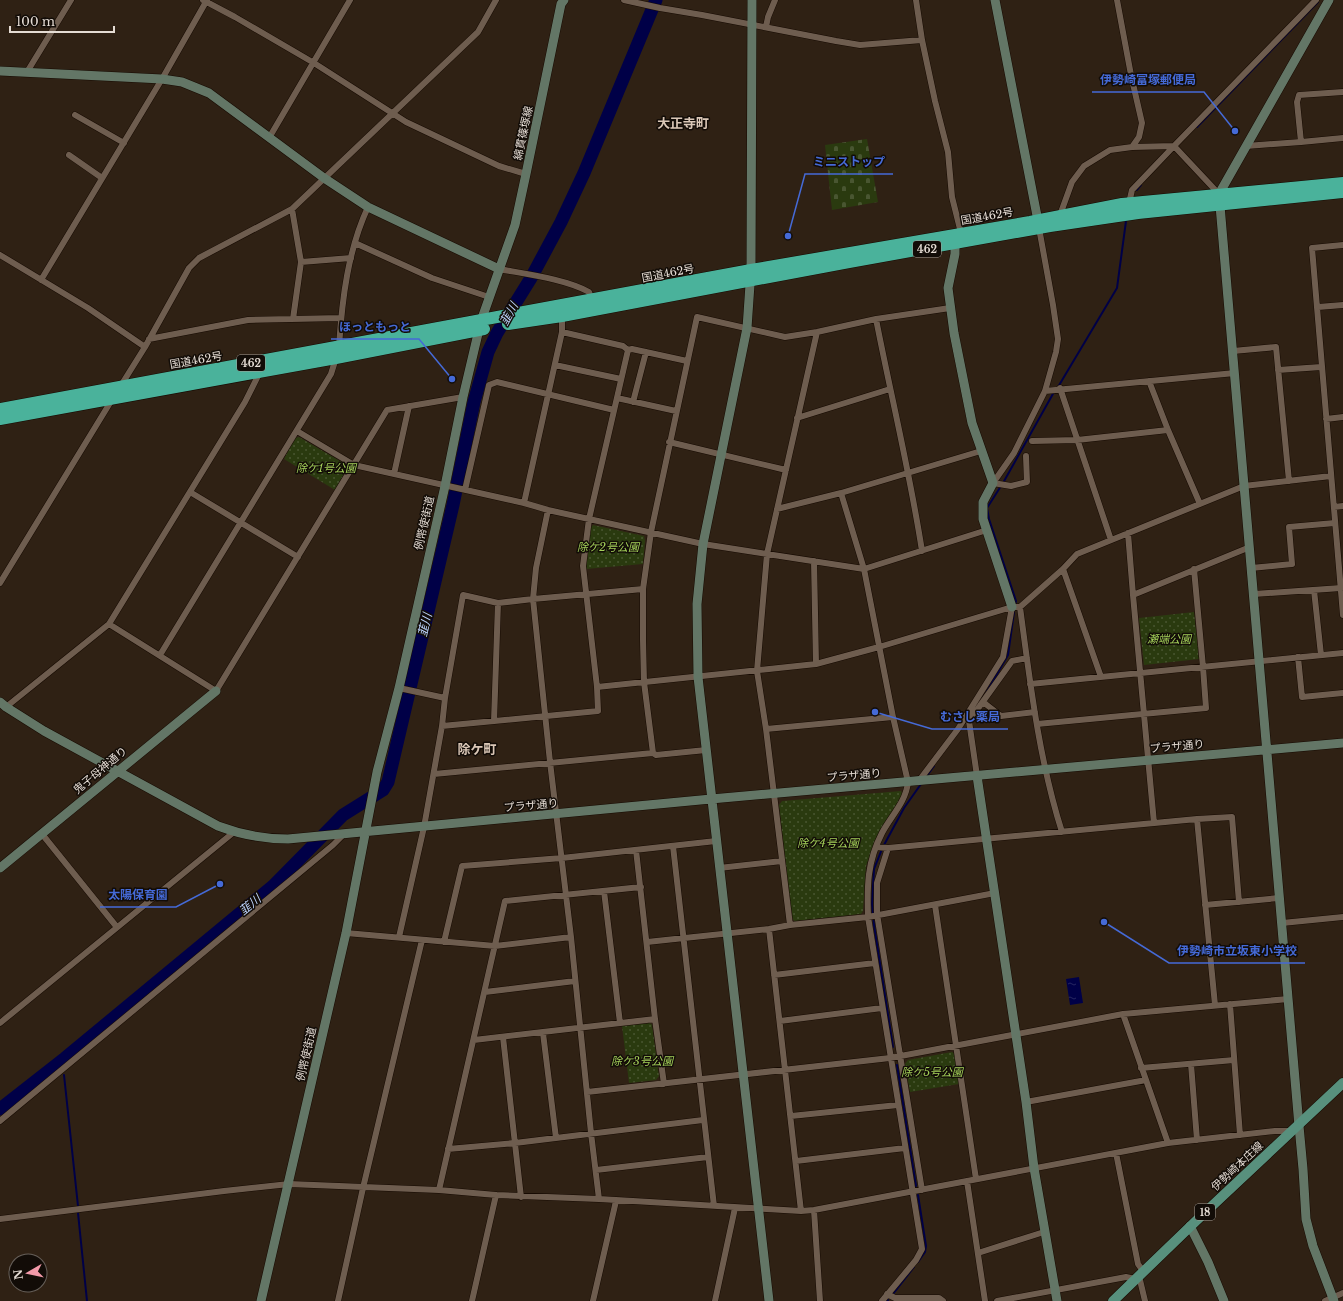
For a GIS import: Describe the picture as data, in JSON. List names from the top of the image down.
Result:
{
  "streets": {
    "highway": ["国道462号", "462"],
    "main road": ["伊勢崎本庄線", "18"],
    "street": [
      "綿貫篠塚線",
      "例幣使街道",
      "プラザ通り",
      "鬼子母神通り"
    ]
  },
  "crossings": [
    ["綿貫篠塚線", "例幣使街道"],
    ["国道462号", "例幣使街道"],
    ["例幣使街道", "プラザ通り"],
    ["プラザ通り", "鬼子母神通り"]
  ],
  "districts": ["大正寺町", "除ケ町"],
  "water": ["韮川"],
  "parks": [
    "除ケ1号公園",
    "除ケ2号公園",
    "瀬端公園",
    "除ケ4号公園",
    "除ケ3号公園",
    "除ケ5号公園"
  ],
  "places": [
    "伊勢崎富塚郵便局",
    "ミニストップ",
    "ほっともっと",
    "むさし薬局",
    "太陽保育園",
    "伊勢崎市立坂東小学校"
  ],
  "scale_bar": "100 m",
  "north": "left"
}
